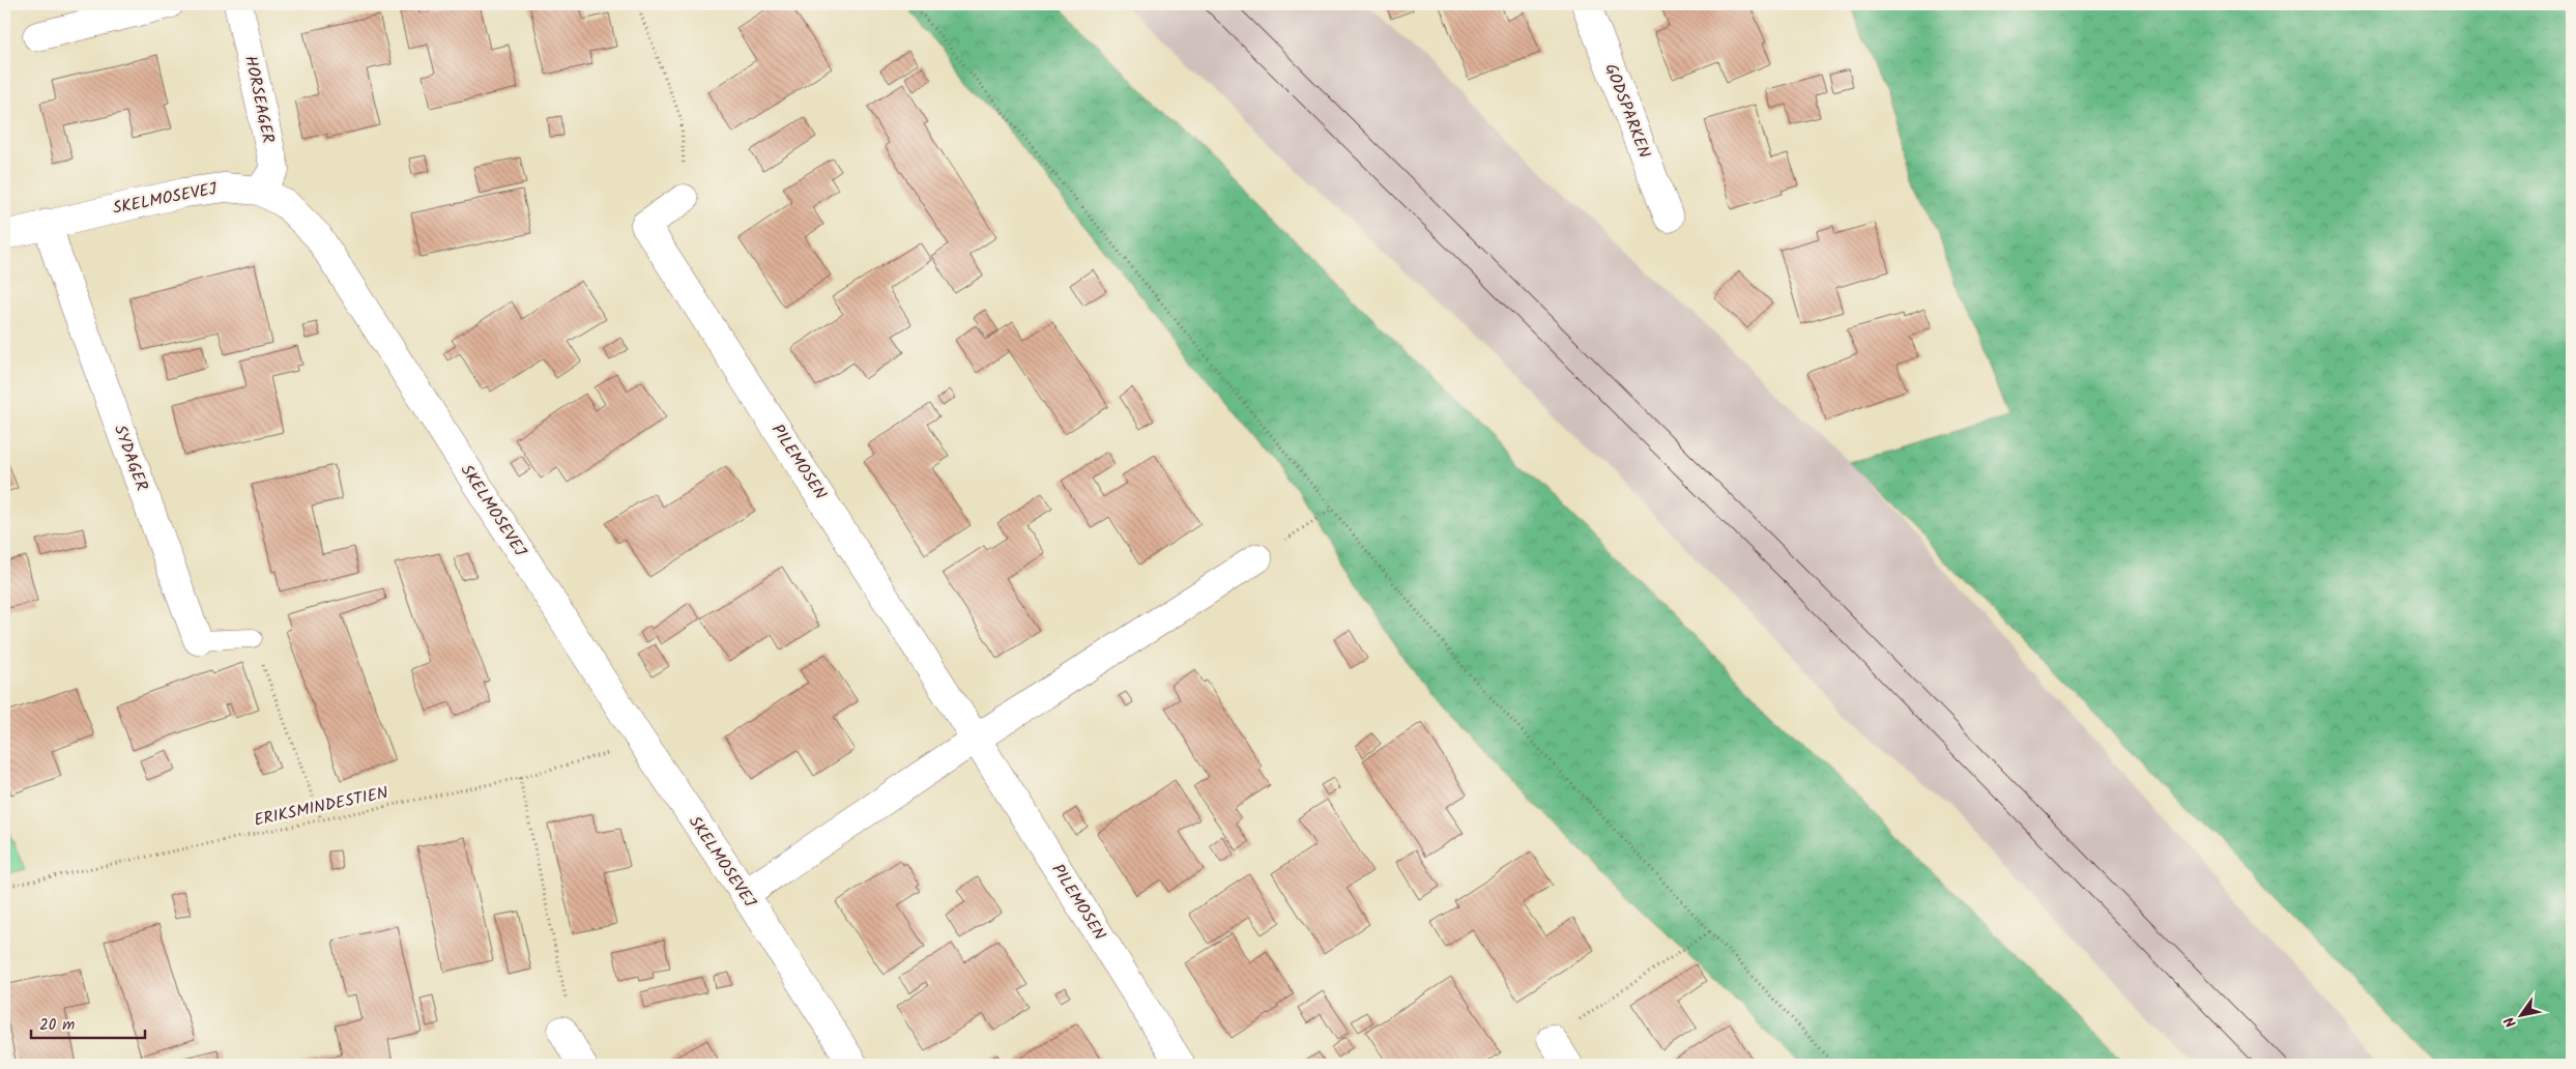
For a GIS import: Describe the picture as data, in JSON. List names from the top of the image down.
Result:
{
  "streets": {
    "street": [
      "HORSEAGER",
      "GODSPARKEN",
      "SKELMOSEVEJ",
      "SYDAGER",
      "PILEMOSEN"
    ],
    "path": ["ERIKSMINDESTIEN"]
  },
  "crossings": [
    ["HORSEAGER", "SKELMOSEVEJ"],
    ["SKELMOSEVEJ", "SYDAGER"],
    ["SKELMOSEVEJ", "ERIKSMINDESTIEN"]
  ],
  "scale_bar": "20 m",
  "north": "bottom left"
}
